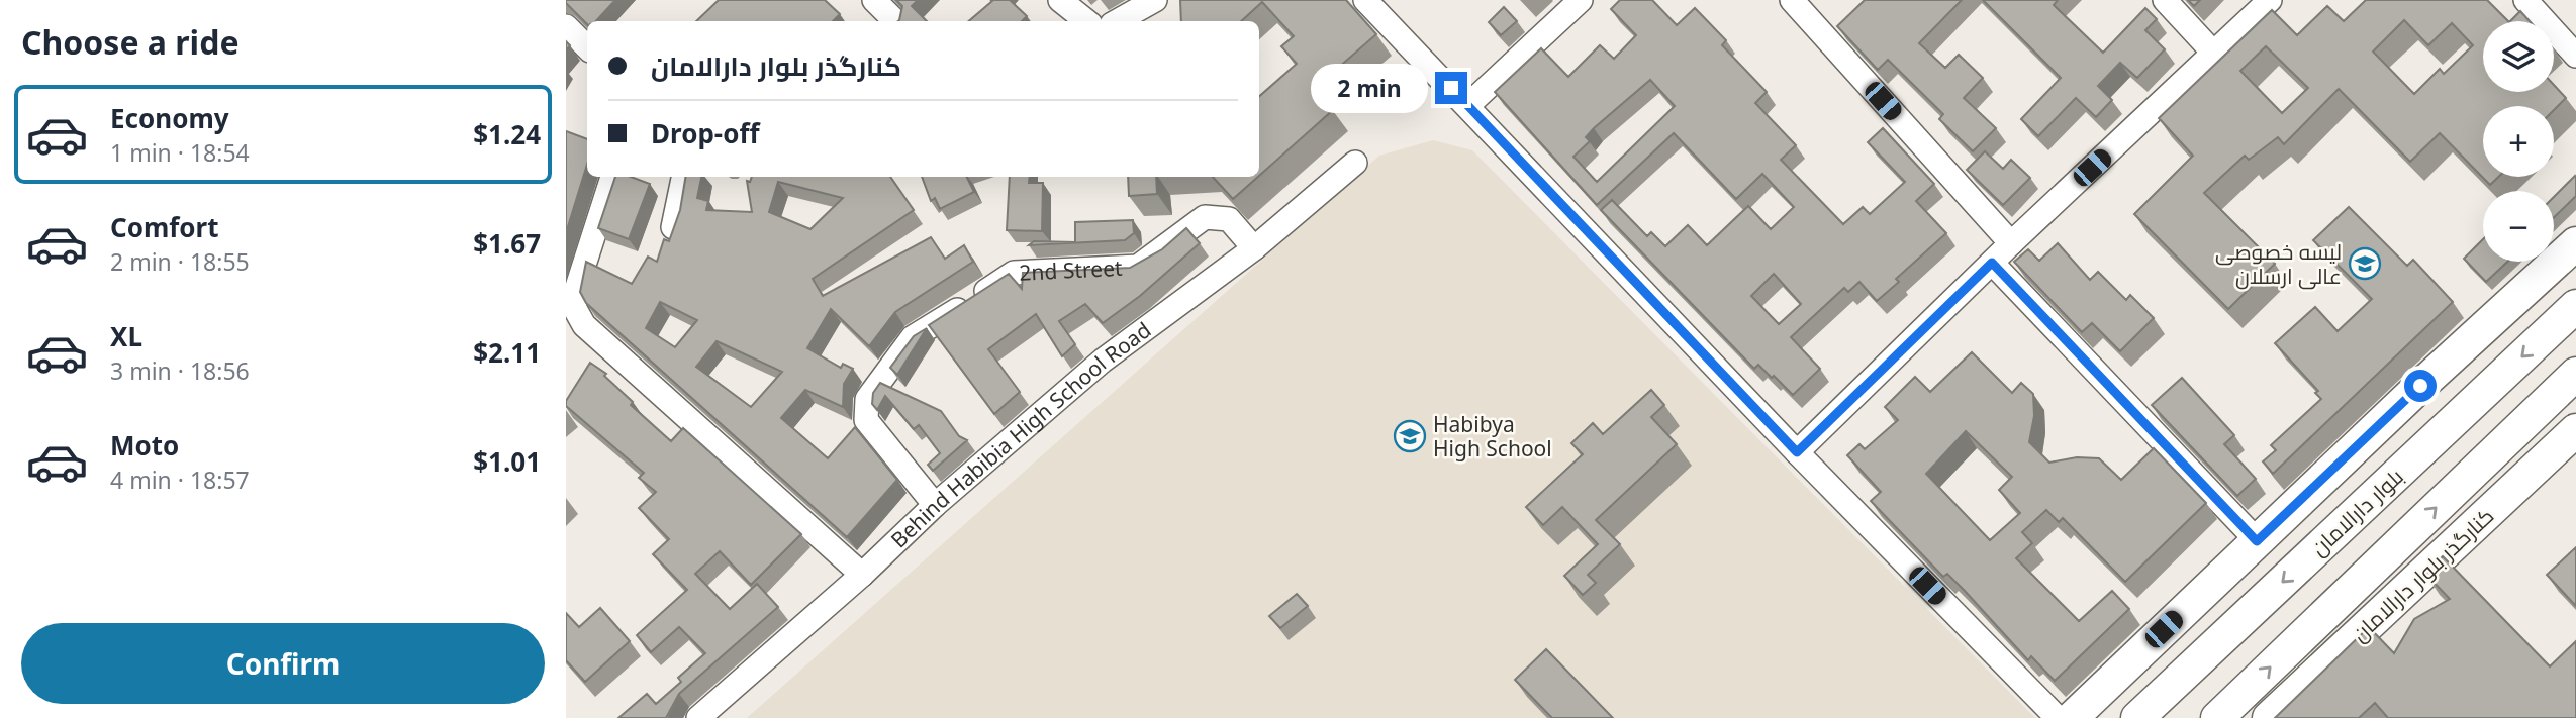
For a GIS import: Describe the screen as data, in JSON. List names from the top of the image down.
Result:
{
  "streets": {
    "street": [
      "2nd Street",
      "Behind Habibia High School Road",
      "بلوار دارالامان",
      "کنارگذر بلوار دارالامان"
    ]
  },
  "crossings": [
    ["2nd Street", "Behind Habibia High School Road"]
  ],
  "places": {
    "school or university": ["لیسه خصوصی عالی ارسلان", "Habibya High School"]
  },
  "page": {
    "heading": "Choose a ride",
    "map_buttons": ["+", "−"],
    "banner": ["کنارگذر بلوار دارالامان", "Drop-off"],
    "bubble": "2 min",
    "list": [
      {
        "name": "Economy",
        "note": "1 min · 18:54",
        "value": "$1.24"
      },
      {
        "name": "Comfort",
        "note": "2 min · 18:55",
        "value": "$1.67"
      },
      {
        "name": "XL",
        "note": "3 min · 18:56",
        "value": "$2.11"
      },
      {
        "name": "Moto",
        "note": "4 min · 18:57",
        "value": "$1.01"
      }
    ],
    "buttons": "Confirm"
  }
}
